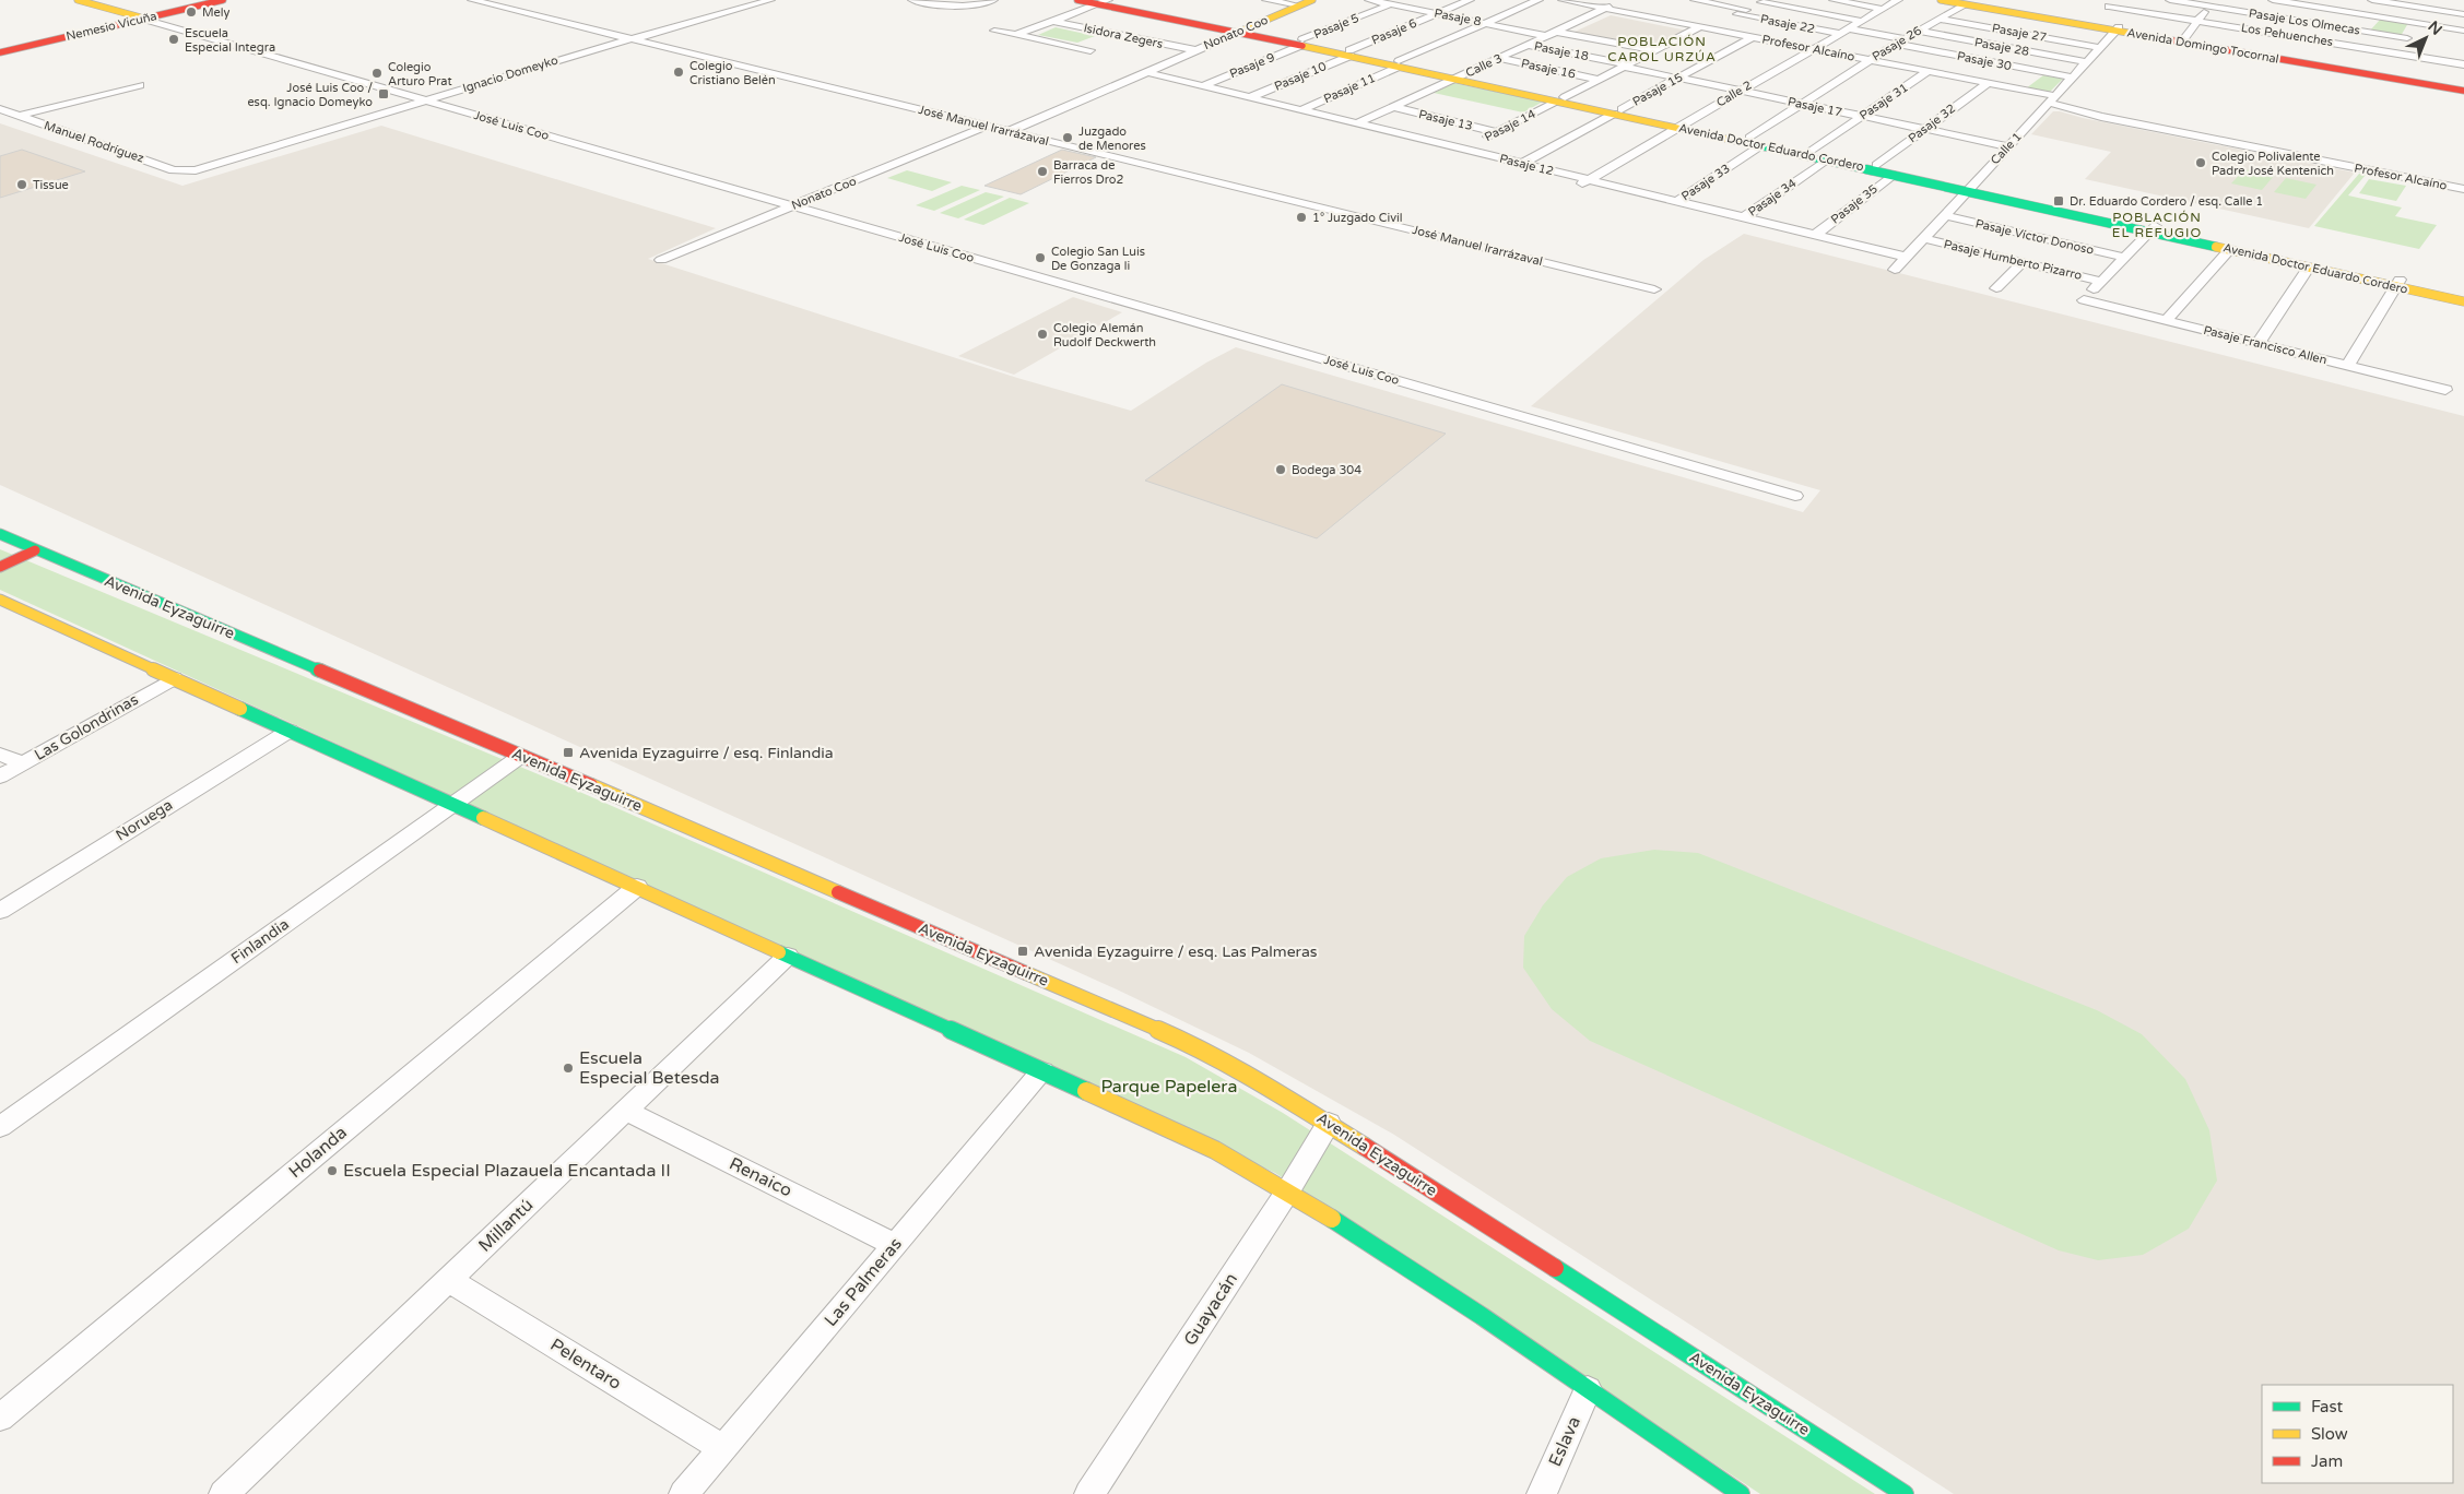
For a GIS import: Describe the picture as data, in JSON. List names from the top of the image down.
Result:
{
  "streets": {
    "main road": [
      "Nemesio Vicuña",
      "Nonato Coo",
      "Avenida Domingo Tocornal",
      "José Luis Coo",
      "Avenida Doctor Eduardo Cordero",
      "Avenida Eyzaguirre"
    ],
    "street": [
      "Pasaje 8",
      "Pasaje Los Olmecas",
      "Pasaje 22",
      "Pasaje 5",
      "Pasaje 6",
      "Pasaje 27",
      "Los Pehuenches",
      "Isidora Zegers",
      "Pasaje 26",
      "Pasaje 28",
      "Profesor Alcaíno",
      "Pasaje 18",
      "Pasaje 30",
      "Pasaje 9",
      "Calle 3",
      "Pasaje 16",
      "Ignacio Domeyko",
      "Pasaje 10",
      "Pasaje 11",
      "Pasaje 15",
      "Calle 2",
      "Pasaje 31",
      "Pasaje 17",
      "Pasaje 13",
      "Pasaje 32",
      "José Manuel Irarrázaval",
      "Pasaje 14",
      "Manuel Rodríguez",
      "Calle 1",
      "Pasaje 12",
      "Pasaje 33",
      "Pasaje 34",
      "Pasaje 35",
      "Pasaje Víctor Donoso",
      "Pasaje Humberto Pizarro",
      "Pasaje Francisco Allen",
      "Las Golondrinas",
      "Noruega",
      "Finlandia",
      "Holanda",
      "Renaico",
      "Millantú",
      "Las Palmeras",
      "Guayacán",
      "Pelentaro",
      "Eslava"
    ]
  },
  "crossings": [
    ["Pasaje 8", "Pasaje 5"],
    ["Pasaje 8", "Pasaje 6"],
    ["Pasaje 8", "Calle 3"],
    ["Pasaje 8", "Pasaje 11"],
    ["Pasaje 8", "Pasaje 14"],
    ["Pasaje 22", "Calle 2"],
    ["Pasaje 22", "Pasaje 14"],
    ["Nemesio Vicuña", "José Luis Coo"],
    ["Pasaje 5", "Pasaje 9"],
    ["Pasaje 5", "Avenida Doctor Eduardo Cordero"],
    ["Pasaje 6", "Pasaje 10"],
    ["Pasaje 6", "Avenida Doctor Eduardo Cordero"],
    ["Nonato Coo", "Isidora Zegers"],
    ["Nonato Coo", "José Luis Coo"],
    ["Nonato Coo", "José Manuel Irarrázaval"],
    ["Nonato Coo", "Avenida Doctor Eduardo Cordero"],
    ["Nonato Coo", "Pasaje 12"],
    ["Pasaje 27", "Pasaje 26"],
    ["Pasaje 27", "Calle 1"],
    ["Pasaje 26", "Avenida Domingo Tocornal"],
    ["Pasaje 26", "Pasaje 28"],
    ["Pasaje 26", "Profesor Alcaíno"],
    ["Pasaje 26", "Pasaje 30"],
    ["Pasaje 26", "Pasaje 17"],
    ["Pasaje 26", "Avenida Doctor Eduardo Cordero"],
    ["Avenida Domingo Tocornal", "Calle 1"],
    ["Pasaje 28", "Calle 1"],
    ["Profesor Alcaíno", "Calle 3"],
    ["Profesor Alcaíno", "Pasaje 15"],
    ["Profesor Alcaíno", "Calle 2"],
    ["Profesor Alcaíno", "Pasaje 31"],
    ["Profesor Alcaíno", "Pasaje 32"],
    ["Profesor Alcaíno", "Pasaje 14"],
    ["Profesor Alcaíno", "Calle 1"],
    ["Pasaje 18", "Calle 3"],
    ["Pasaje 18", "Pasaje 17"],
    ["Pasaje 18", "Pasaje 14"],
    ["Pasaje 30", "Calle 2"],
    ["Pasaje 30", "Calle 1"],
    ["Pasaje 9", "Avenida Doctor Eduardo Cordero"],
    ["Pasaje 9", "Pasaje 12"],
    ["Calle 3", "Pasaje 16"],
    ["Calle 3", "Pasaje 13"],
    ["Calle 3", "Avenida Doctor Eduardo Cordero"],
    ["Calle 3", "Pasaje 12"],
    ["Pasaje 16", "Pasaje 14"],
    ["Ignacio Domeyko", "José Luis Coo"],
    ["Ignacio Domeyko", "José Manuel Irarrázaval"],
    ["Ignacio Domeyko", "Manuel Rodríguez"],
    ["Pasaje 10", "Avenida Doctor Eduardo Cordero"],
    ["Pasaje 10", "Pasaje 12"],
    ["Pasaje 11", "Avenida Doctor Eduardo Cordero"],
    ["Pasaje 11", "Pasaje 12"],
    ["Pasaje 15", "Pasaje 17"],
    ["Pasaje 15", "Avenida Doctor Eduardo Cordero"],
    ["Pasaje 15", "Pasaje 12"],
    ["Calle 2", "Pasaje 17"],
    ["Calle 2", "Avenida Doctor Eduardo Cordero"],
    ["Calle 2", "Pasaje 12"],
    ["Pasaje 31", "Pasaje 17"],
    ["Pasaje 31", "Avenida Doctor Eduardo Cordero"],
    ["Pasaje 17", "Pasaje 32"],
    ["Pasaje 17", "Pasaje 14"],
    ["Pasaje 17", "Calle 1"],
    ["Pasaje 13", "Pasaje 14"],
    ["Pasaje 32", "Avenida Doctor Eduardo Cordero"],
    ["Pasaje 14", "Avenida Doctor Eduardo Cordero"],
    ["Pasaje 14", "Pasaje 12"],
    ["Avenida Doctor Eduardo Cordero", "Calle 1"],
    ["Avenida Doctor Eduardo Cordero", "Pasaje 33"],
    ["Avenida Doctor Eduardo Cordero", "Pasaje 34"],
    ["Avenida Doctor Eduardo Cordero", "Pasaje 35"],
    ["Calle 1", "Pasaje 12"],
    ["Calle 1", "Pasaje Víctor Donoso"],
    ["Calle 1", "Pasaje Humberto Pizarro"],
    ["Pasaje 12", "Pasaje 33"],
    ["Pasaje 12", "Pasaje 34"],
    ["Pasaje 12", "Pasaje 35"],
    ["Pasaje Humberto Pizarro", "Pasaje Francisco Allen"],
    ["Avenida Eyzaguirre", "Finlandia"],
    ["Avenida Eyzaguirre", "Guayacán"],
    ["Renaico", "Millantú"],
    ["Renaico", "Las Palmeras"],
    ["Millantú", "Pelentaro"],
    ["Las Palmeras", "Pelentaro"]
  ],
  "districts": ["POBLACIÓN CAROL URZÚA", "POBLACIÓN EL REFUGIO"],
  "parks": ["Parque Papelera"],
  "places": {
    "other": [
      "Mely",
      "Escuela Especial Integra",
      "Colegio Cristiano Belén",
      "Colegio Arturo Prat",
      "Juzgado de Menores",
      "Colegio Polivalente Padre José Kentenich",
      "Barraca de Fierros Dro2",
      "Tissue",
      "1° Juzgado Civil",
      "Colegio San Luis De Gonzaga Ii",
      "Colegio Alemán Rudolf Deckwerth",
      "Bodega 304",
      "Escuela Especial Betesda",
      "Escuela Especial Plazauela Encantada II"
    ],
    "transit": [
      "José Luis Coo / esq. Ignacio Domeyko",
      "Dr. Eduardo Cordero / esq. Calle 1",
      "Avenida Eyzaguirre / esq. Finlandia",
      "Avenida Eyzaguirre / esq. Las Palmeras"
    ]
  },
  "legend": ["Fast", "Slow", "Jam"],
  "north": "top right"
}
